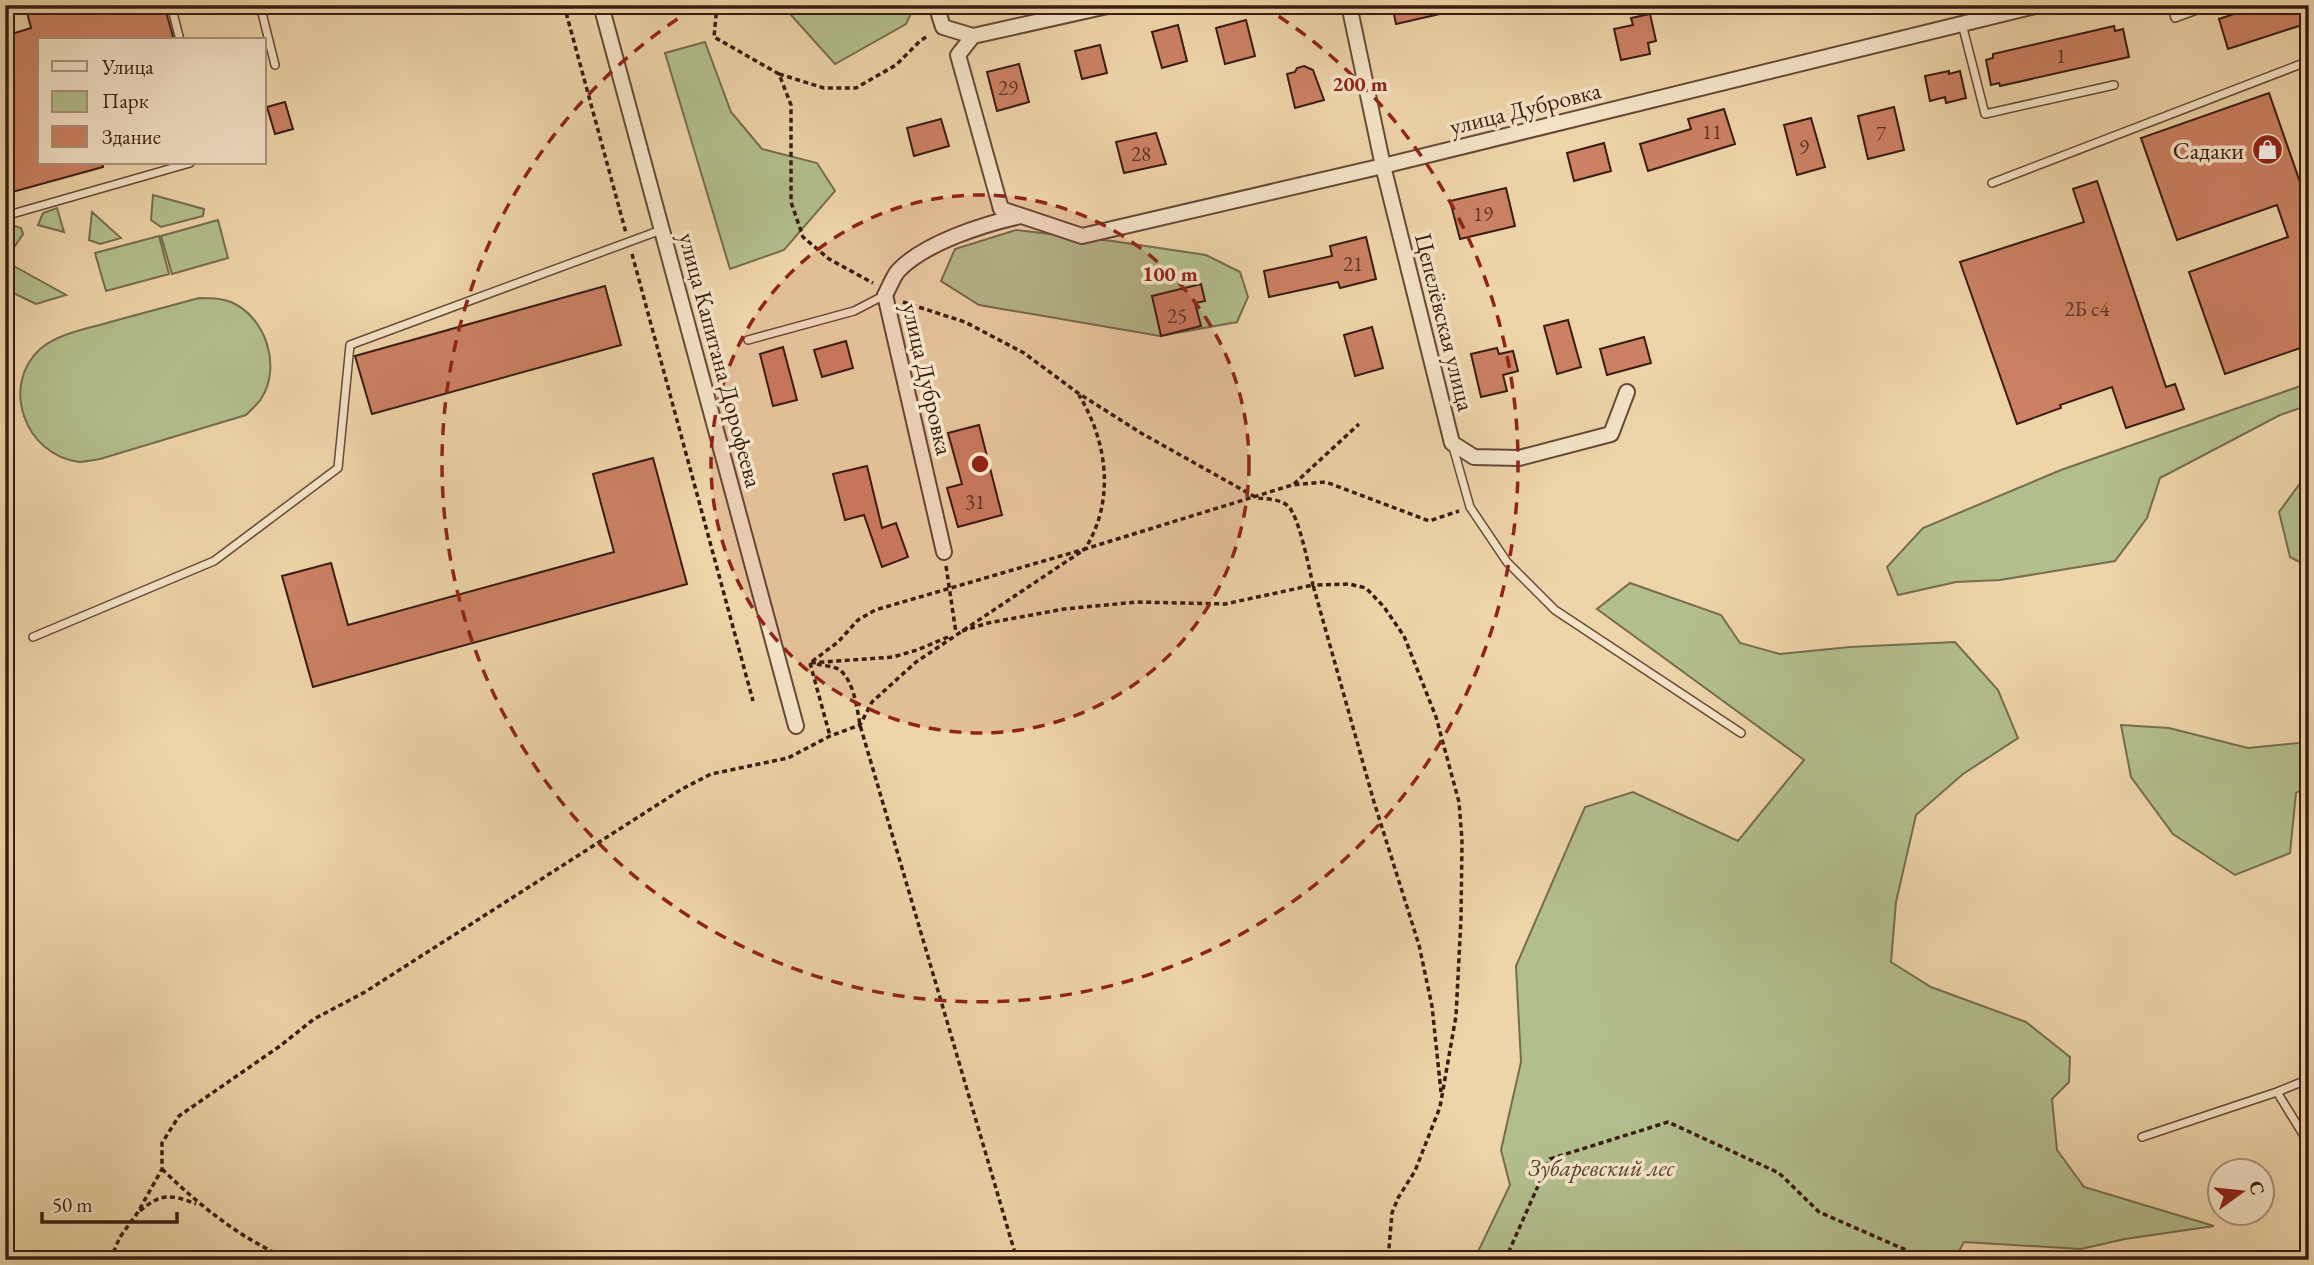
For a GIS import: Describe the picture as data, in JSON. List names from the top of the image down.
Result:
{
  "streets": {
    "street": ["улица Дубровка", "Цепелёвская улица", "улица Капитана Дорофеева"]
  },
  "crossings": [
    ["улица Дубровка", "Цепелёвская улица"]
  ],
  "parks": ["Зубаревский лес"],
  "places": {
    "shop": ["Садаки"]
  },
  "house_numbers": [
    "1",
    "29",
    "11",
    "7",
    "9",
    "28",
    "19",
    "21",
    "2Б с4",
    "25",
    "31"
  ],
  "legend": ["Улица", "Парк", "Здание"],
  "scale_bar": "50 m",
  "north": "right",
  "rings": ["200 m", "100 m"]
}
